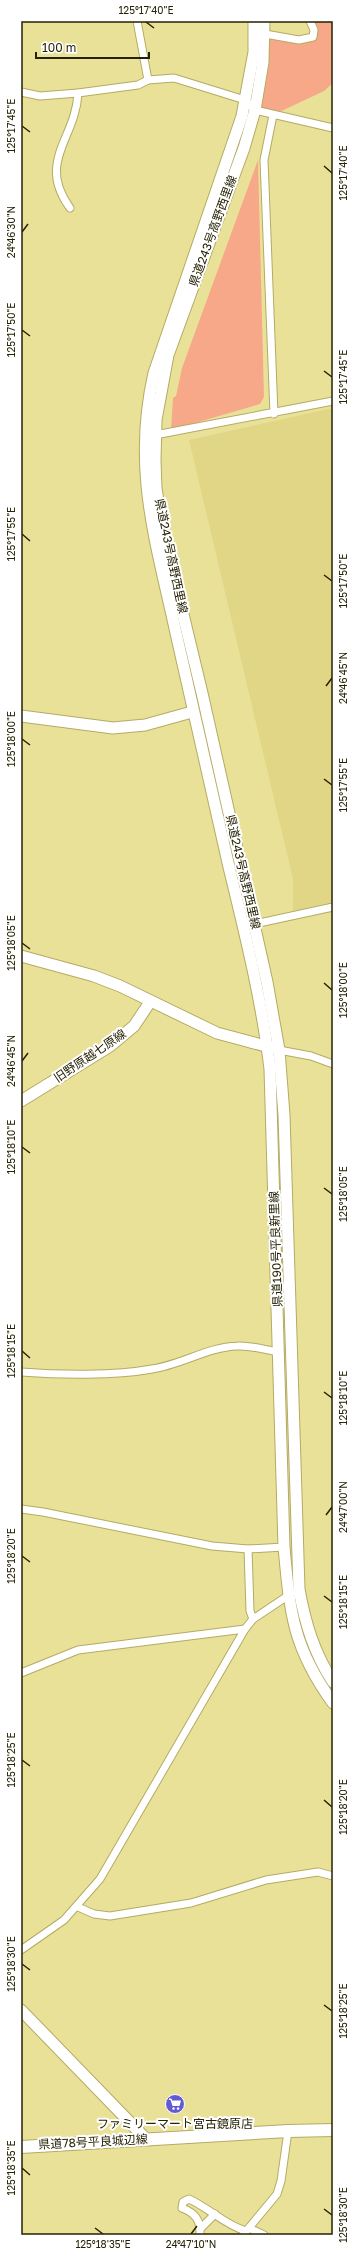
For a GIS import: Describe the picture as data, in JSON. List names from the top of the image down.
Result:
{
  "streets": {
    "main road": [
      "県道243号高野西里線",
      "旧野原越七原線",
      "県道190号平良新里線",
      "県道78号平良城辺線"
    ]
  },
  "crossings": [
    ["県道243号高野西里線", "県道190号平良新里線"]
  ],
  "places": {
    "supermarket": ["ファミリーマート宮古鏡原店"]
  },
  "scale_bar": "100 m",
  "coordinates": [
    "125°17'40\"E",
    "125°17'45\"E",
    "24°46'30\"N",
    "125°17'50\"E",
    "125°17'55\"E",
    "24°46'45\"N",
    "125°18'00\"E",
    "125°18'05\"E",
    "125°18'10\"E",
    "125°18'15\"E",
    "24°47'00\"N",
    "125°18'20\"E",
    "125°18'25\"E",
    "125°18'30\"E",
    "125°18'35\"E",
    "24°47'10\"N"
  ]
}
